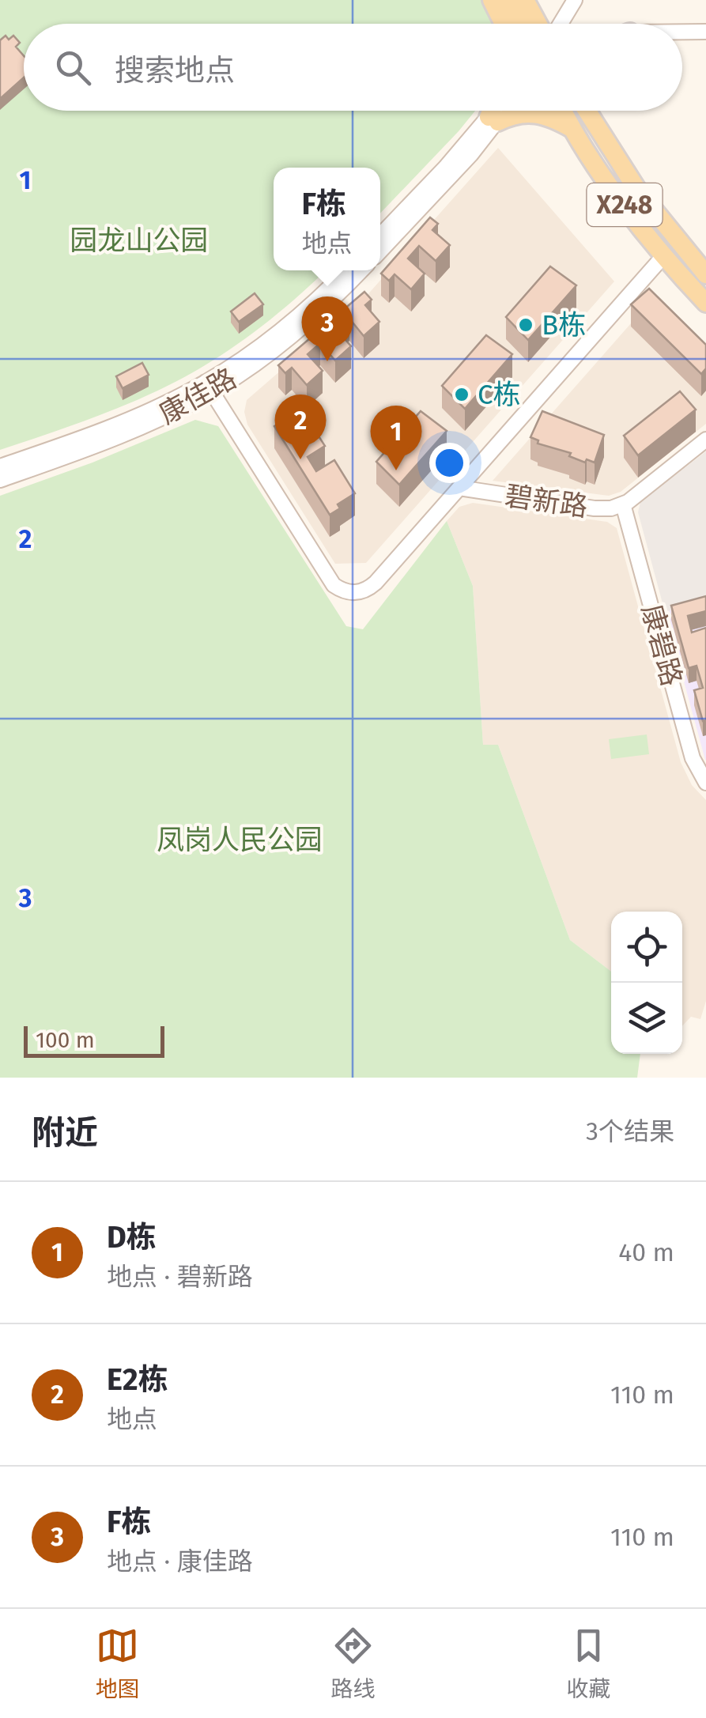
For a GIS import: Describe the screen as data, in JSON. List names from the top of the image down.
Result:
{
  "streets": {
    "main road": ["X248"],
    "street": ["康佳路", "碧新路", "康碧路"]
  },
  "crossings": [
    ["碧新路", "康碧路"]
  ],
  "parks": ["园龙山公园", "凤岗人民公园"],
  "places": ["B栋", "C栋"],
  "scale_bar": "100 m",
  "page": {
    "search": "搜索地点",
    "popup": ["F栋", "地点"],
    "pins": ["3", "2", "1"],
    "scale": "100 m",
    "heading": ["附近", "3个结果"],
    "list": [
      {
        "mark": "1",
        "name": "D栋",
        "note": "地点 · 碧新路",
        "value": "40 m"
      },
      {
        "mark": "2",
        "name": "E2栋",
        "note": "地点",
        "value": "110 m"
      },
      {
        "mark": "3",
        "name": "F栋",
        "note": "地点 · 康佳路",
        "value": "110 m"
      }
    ],
    "nav": ["地图", "路线", "收藏"]
  },
  "grid": {
    "rows": ["1", "2", "3"]
  }
}
